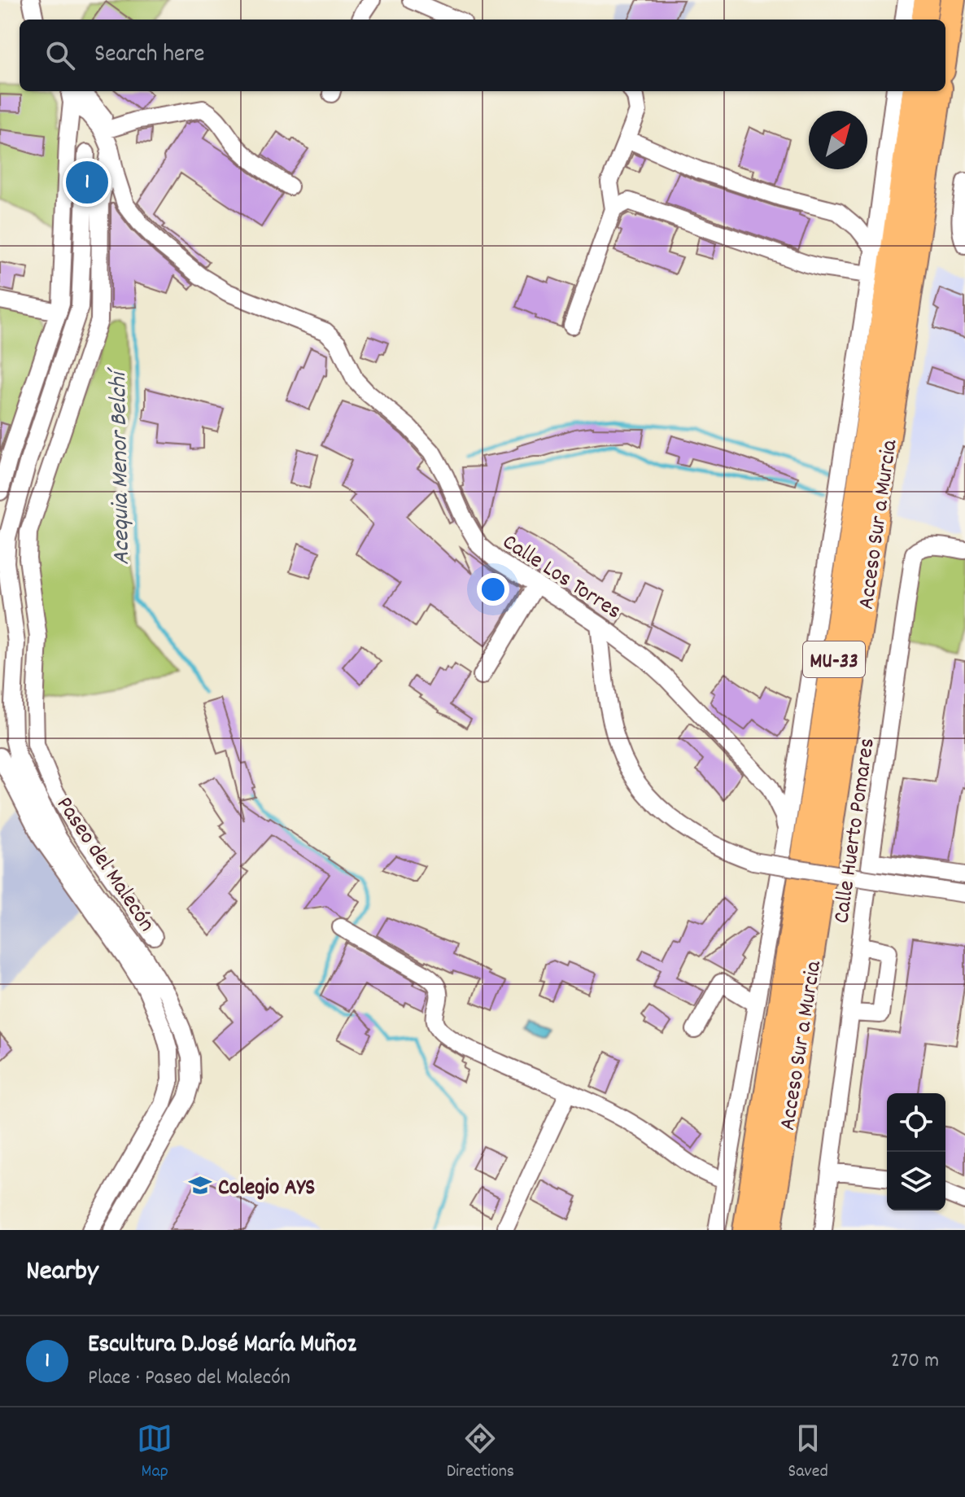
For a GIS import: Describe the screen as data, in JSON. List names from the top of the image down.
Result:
{
  "streets": {
    "highway": ["Acceso Sur a Murcia", "MU-33"],
    "street": ["Calle Los Torres", "Calle Huerto Pomares", "Paseo del Malecón"]
  },
  "water": ["Acequia Menor Belchí"],
  "places": {
    "school or university": ["Colegio AYS"]
  },
  "north": "top right",
  "page": {
    "search": "Search here",
    "pins": "1",
    "heading": "Nearby",
    "list": [
      {
        "mark": "1",
        "name": "Escultura D.José María Muñoz",
        "note": "Place · Paseo del Malecón",
        "value": "270 m"
      }
    ],
    "nav": ["Map", "Directions", "Saved"]
  }
}
